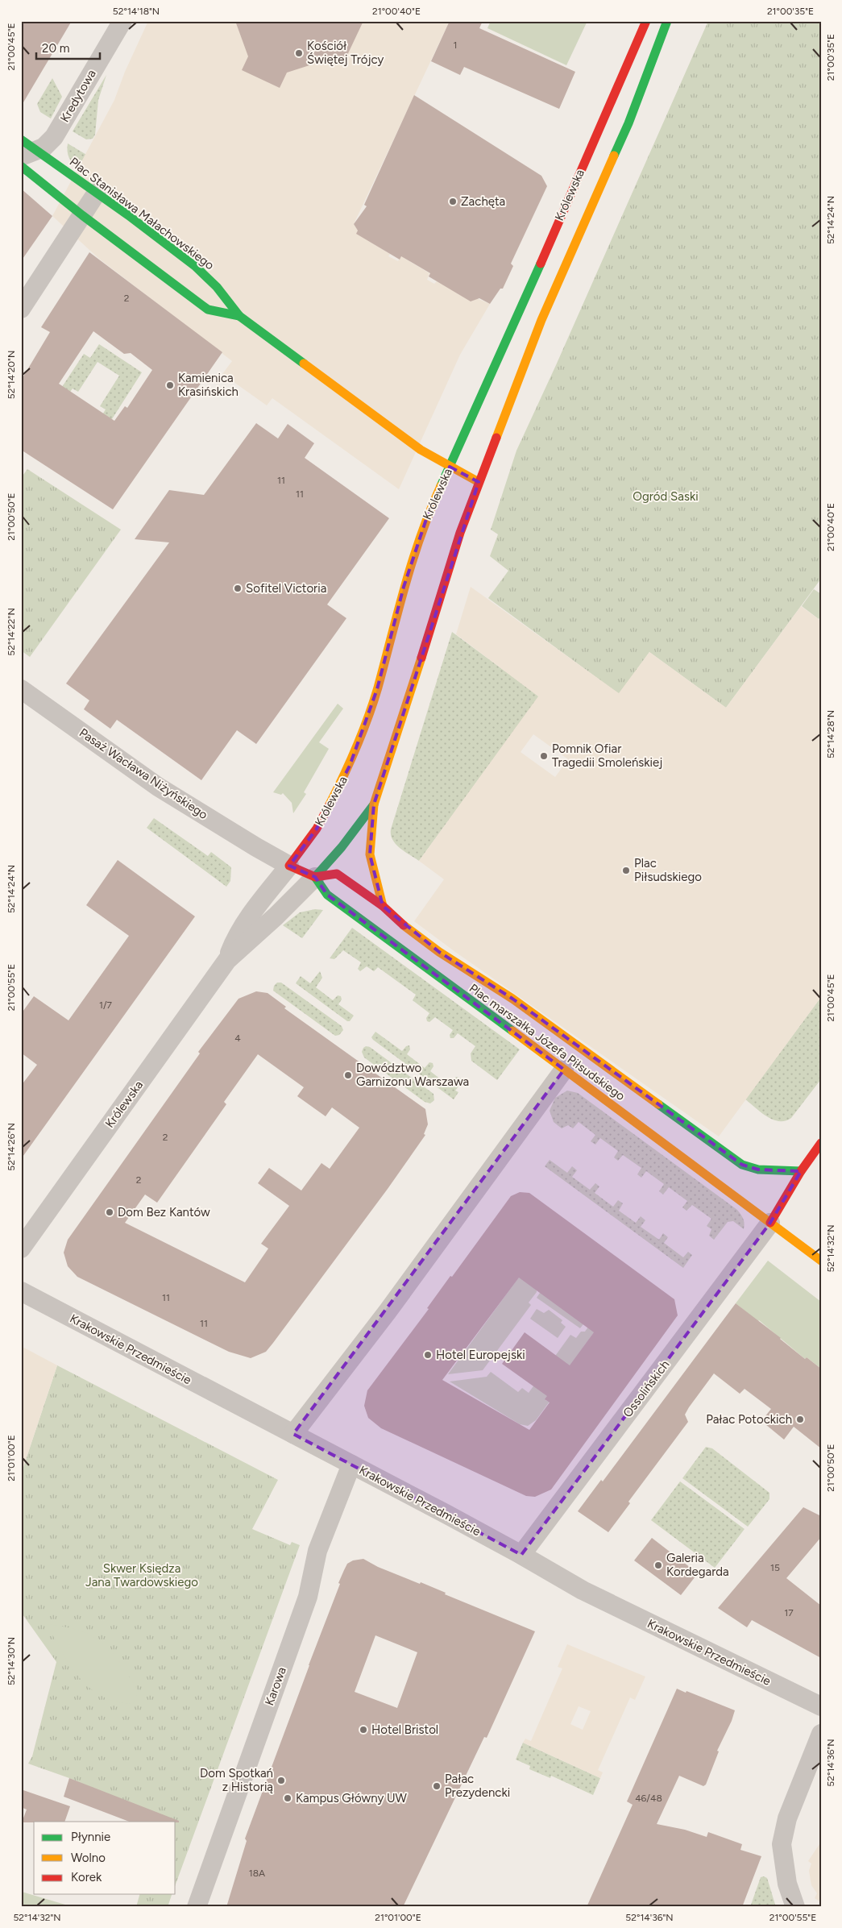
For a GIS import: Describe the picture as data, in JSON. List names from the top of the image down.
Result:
{
  "streets": {
    "street": [
      "Kredytowa",
      "Królewska",
      "Plac Stanisława Małachowskiego",
      "Pasaż Wacława Niżyńskiego",
      "Plac marszałka Józefa Piłsudskiego",
      "Krakowskie Przedmieście",
      "Ossolińskich",
      "Karowa"
    ]
  },
  "crossings": [
    ["Kredytowa", "Plac Stanisława Małachowskiego"],
    ["Królewska", "Plac Stanisława Małachowskiego"],
    ["Królewska", "Pasaż Wacława Niżyńskiego"],
    ["Królewska", "Plac marszałka Józefa Piłsudskiego"],
    ["Plac marszałka Józefa Piłsudskiego", "Ossolińskich"],
    ["Krakowskie Przedmieście", "Ossolińskich"],
    ["Krakowskie Przedmieście", "Karowa"]
  ],
  "parks": ["Ogród Saski", "Skwer Księdza Jana Twardowskiego"],
  "places": [
    "Kościół Świętej Trójcy",
    "Zachęta",
    "Kamienica Krasińskich",
    "Sofitel Victoria",
    "Pomnik Ofiar Tragedii Smoleńskiej",
    "Plac Piłsudskiego",
    "Dowództwo Garnizonu Warszawa",
    "Dom Bez Kantów",
    "Hotel Europejski",
    "Pałac Potockich",
    "Galeria Kordegarda",
    "Hotel Bristol",
    "Dom Spotkań z Historią",
    "Pałac Prezydencki",
    "Kampus Główny UW"
  ],
  "house_numbers": [
    "1",
    "2",
    "11",
    "11",
    "1/7",
    "4",
    "2",
    "2",
    "11",
    "11",
    "15",
    "17",
    "46/48",
    "18A"
  ],
  "legend": ["Płynnie", "Wolno", "Korek"],
  "scale_bar": "20 m",
  "coordinates": [
    "52°14'18\"N",
    "21°00'40\"E",
    "21°00'35\"E",
    "21°00'45\"E",
    "52°14'24\"N",
    "52°14'20\"N",
    "21°00'50\"E",
    "52°14'22\"N",
    "52°14'28\"N",
    "21°00'55\"E",
    "52°14'26\"N",
    "52°14'32\"N",
    "21°01'00\"E",
    "52°14'30\"N",
    "52°14'36\"N"
  ]
}
